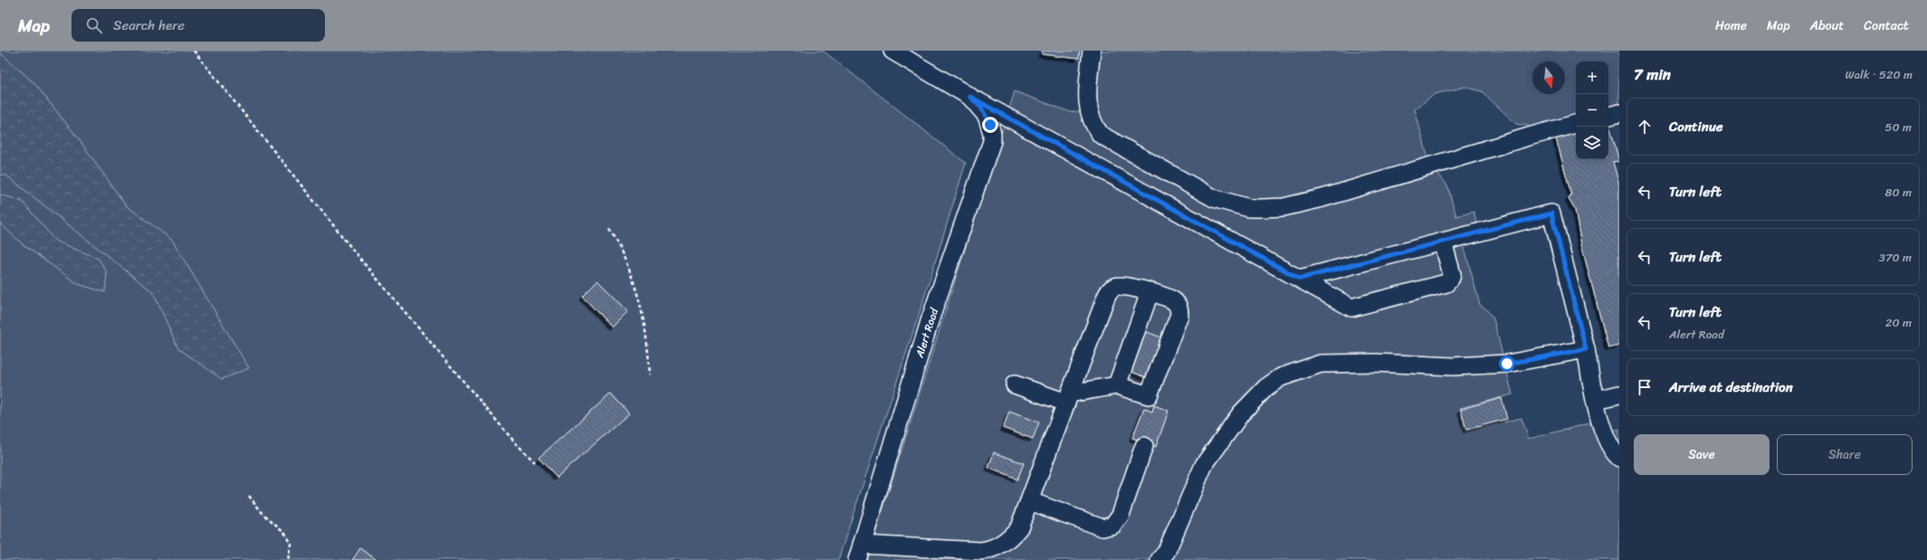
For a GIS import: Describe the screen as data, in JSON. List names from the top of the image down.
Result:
{
  "streets": {
    "street": ["Alert Road"]
  },
  "north": "bottom",
  "page": {
    "header": "Map",
    "search": "Search here",
    "nav": [
      "Home",
      "Map",
      "About",
      "Contact"
    ],
    "heading": ["7 min", "Walk · 520 m"],
    "map_buttons": ["+", "−"],
    "list": [
      ["Continue", "50 m"],
      ["Turn left", "80 m"],
      ["Turn left", "370 m"],
      ["Turn left", "Alert Road", "20 m"],
      "Arrive at destination"
    ],
    "buttons": ["Save", "Share"]
  }
}
